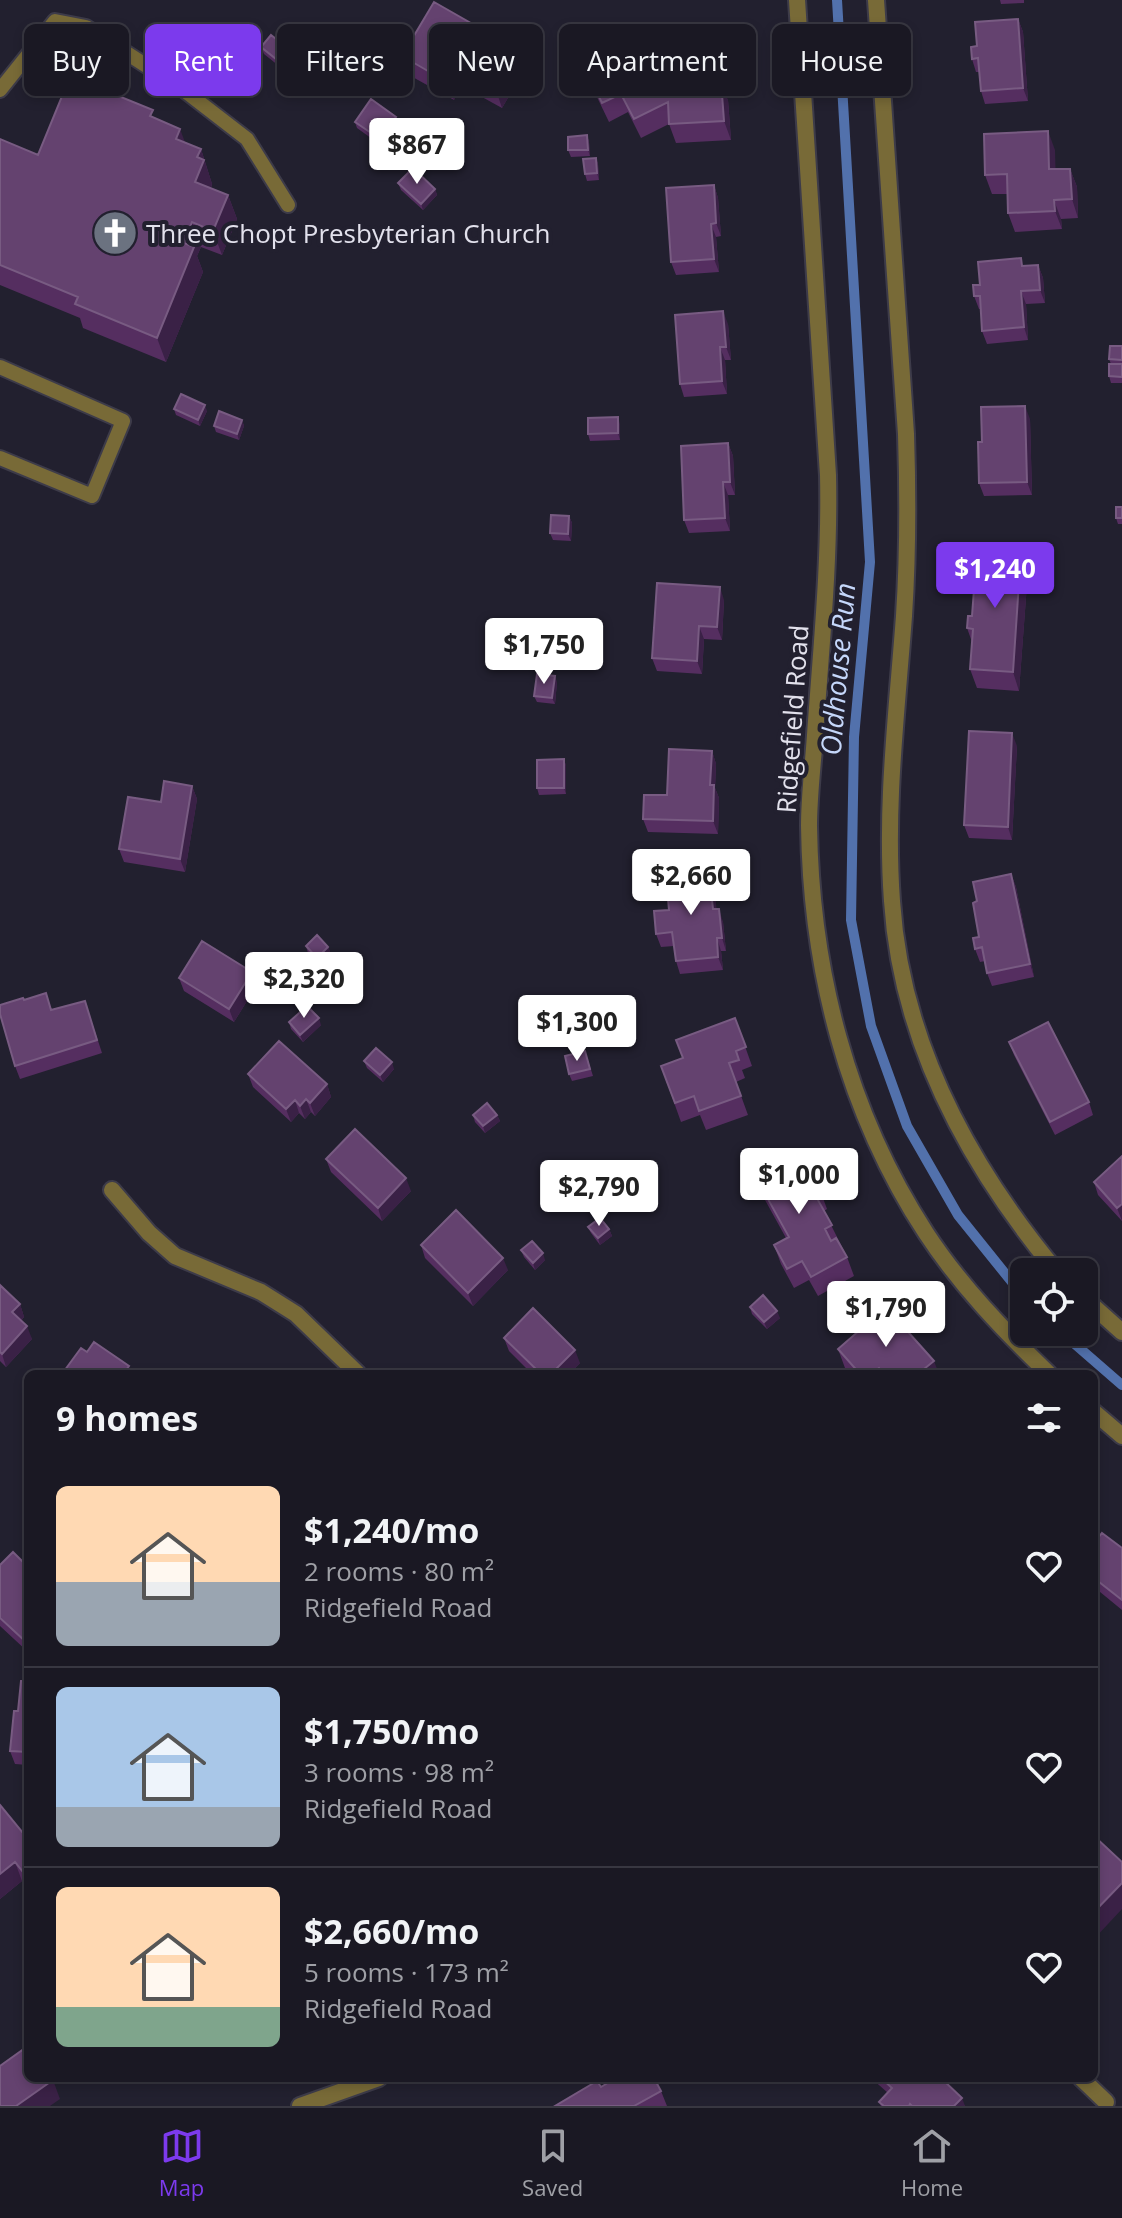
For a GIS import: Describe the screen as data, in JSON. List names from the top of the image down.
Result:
{
  "streets": {
    "street": ["Ridgefield Road"]
  },
  "water": ["Oldhouse Run"],
  "places": {
    "church": ["Three Chopt Presbyterian Church"]
  },
  "page": {
    "chip": [
      "Buy",
      "Rent",
      "Filters",
      "New",
      "Apartment",
      "House"
    ],
    "price": [
      "$867",
      "$1,240",
      "$1,750",
      "$2,660",
      "$2,320",
      "$1,300",
      "$1,000",
      "$2,790",
      "$1,790"
    ],
    "heading": "9 homes",
    "list": [
      {
        "name": "$1,240/mo",
        "note": "2 rooms · 80 m² · Ridgefield Road"
      },
      {
        "name": "$1,750/mo",
        "note": "3 rooms · 98 m² · Ridgefield Road"
      },
      {
        "name": "$2,660/mo",
        "note": "5 rooms · 173 m² · Ridgefield Road"
      }
    ],
    "tabs": ["Map", "Saved", "Home"]
  }
}
